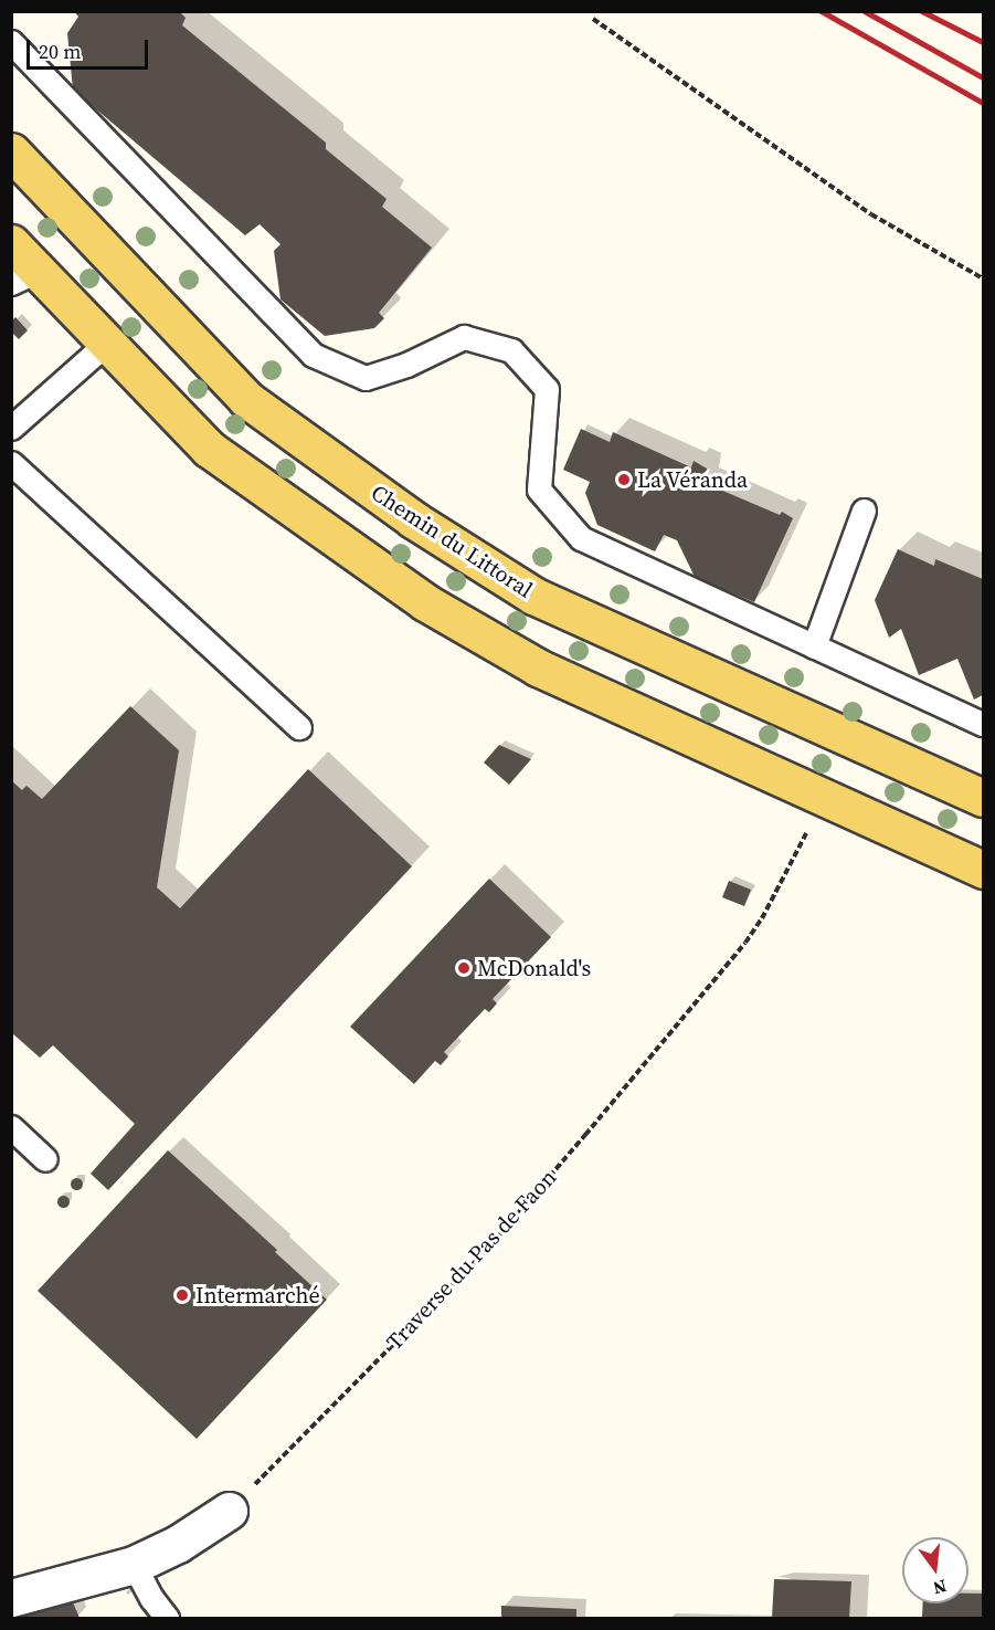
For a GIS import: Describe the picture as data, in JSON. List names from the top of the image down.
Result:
{
  "streets": {
    "main road": ["Chemin du Littoral"],
    "path": ["Traverse du Pas de Faon"]
  },
  "places": ["La Véranda", "McDonald's", "Intermarché"],
  "scale_bar": "20 m",
  "north": "bottom"
}
